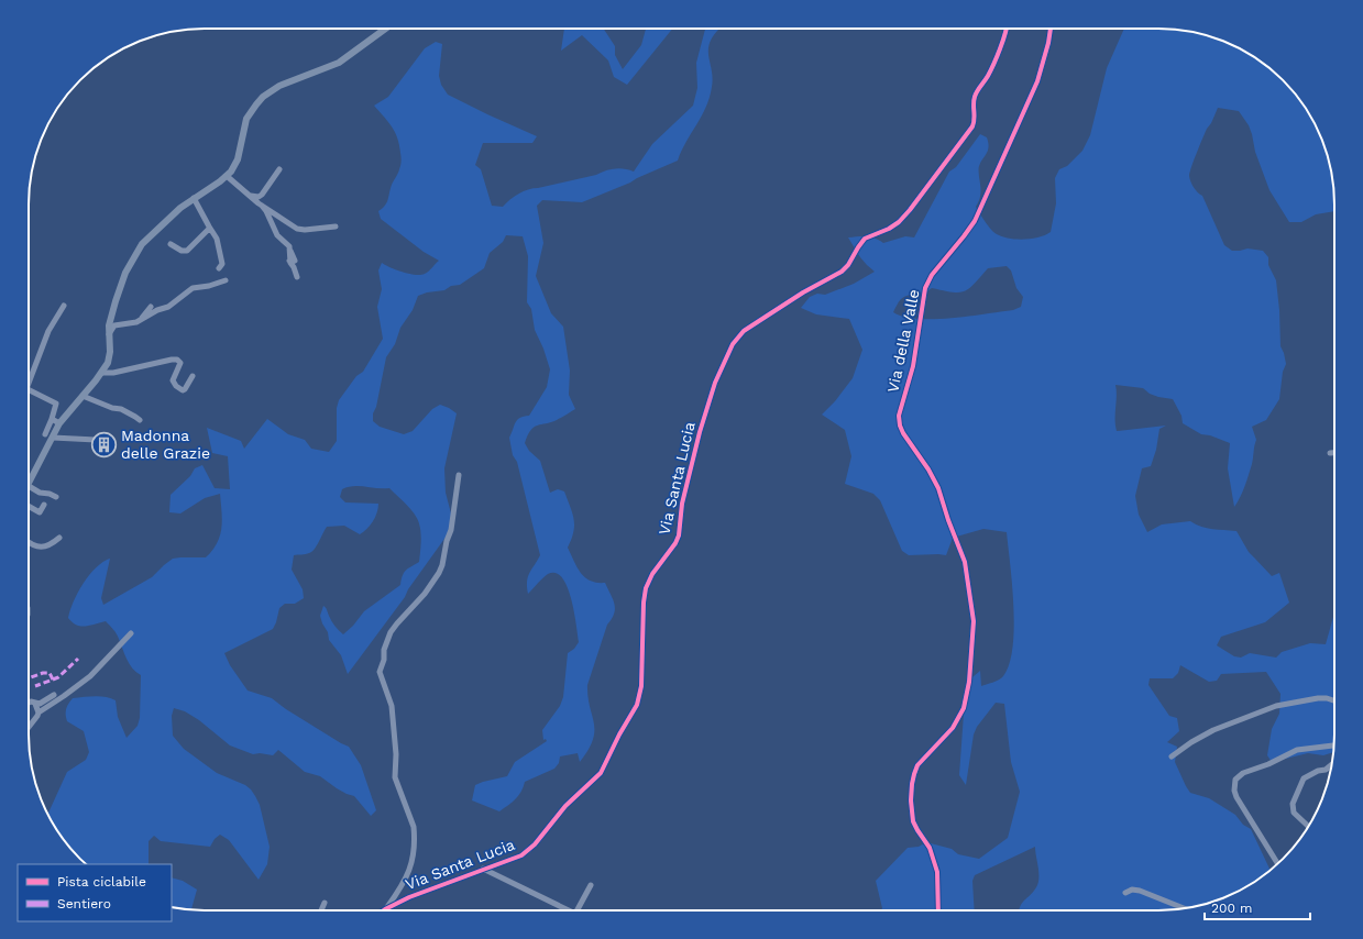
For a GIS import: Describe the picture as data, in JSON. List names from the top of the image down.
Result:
{
  "streets": {
    "street": ["Via della Valle", "Via Santa Lucia"]
  },
  "places": {
    "building": ["Madonna delle Grazie"]
  },
  "legend": ["Pista ciclabile", "Sentiero"],
  "scale_bar": "200 m"
}
